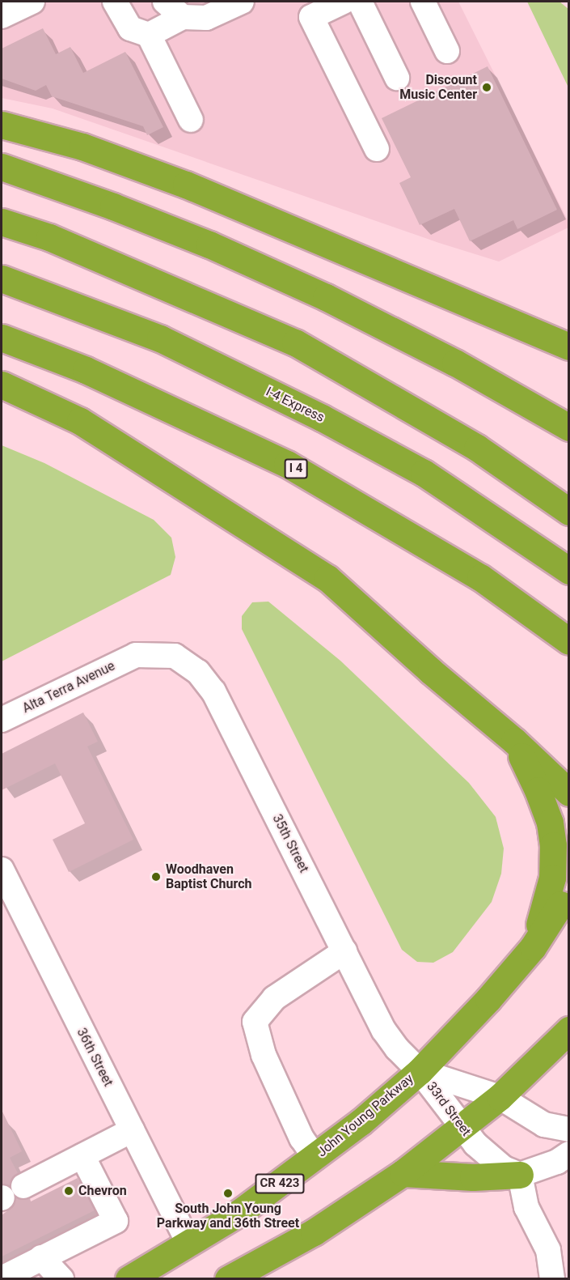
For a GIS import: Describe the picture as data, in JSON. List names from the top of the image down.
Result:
{
  "streets": {
    "highway": [
      "I-4 Express",
      "I 4",
      "John Young Parkway",
      "CR 423"
    ],
    "street": [
      "Alta Terra Avenue",
      "35th Street",
      "36th Street",
      "33rd Street"
    ]
  },
  "crossings": [
    ["Alta Terra Avenue", "35th Street"],
    ["35th Street", "33rd Street"],
    ["35th Street", "John Young Parkway"],
    ["36th Street", "John Young Parkway"],
    ["33rd Street", "John Young Parkway"]
  ],
  "places": [
    "Discount Music Center",
    "Woodhaven Baptist Church",
    "Chevron",
    "South John Young Parkway and 36th Street"
  ]
}
